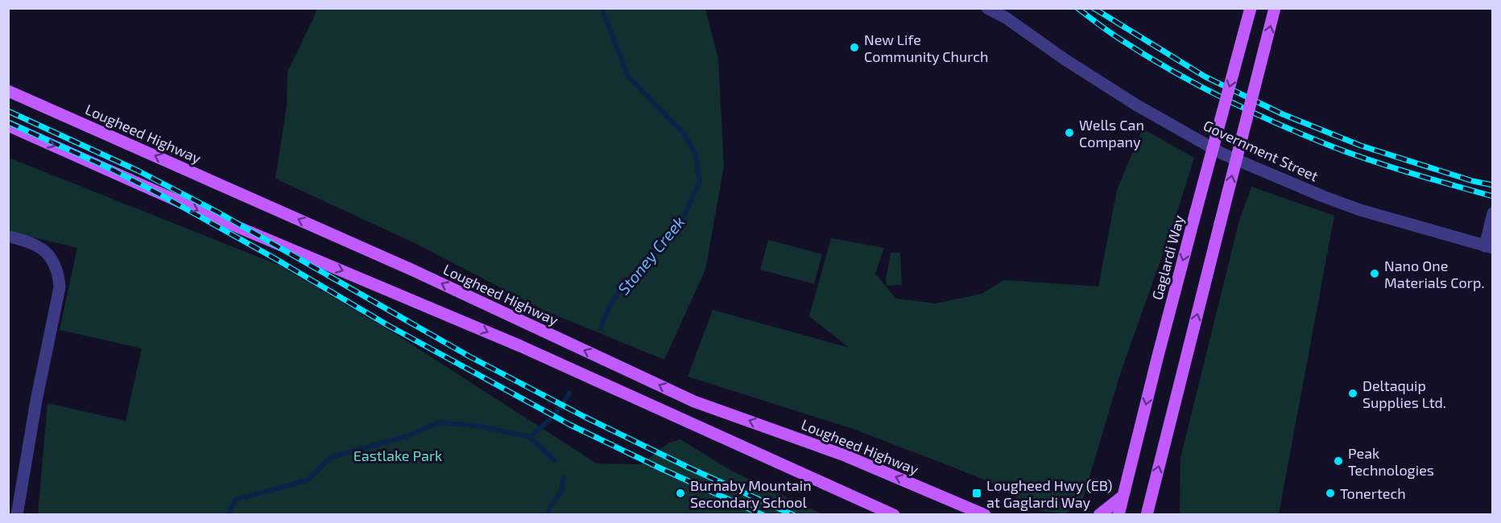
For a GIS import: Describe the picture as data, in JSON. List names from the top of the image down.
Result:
{
  "streets": {
    "main road": ["Lougheed Highway", "Gaglardi Way"],
    "street": ["Government Street"]
  },
  "water": ["Stoney Creek"],
  "parks": ["Eastlake Park"],
  "places": {
    "other": [
      "New Life Community Church",
      "Wells Can Company",
      "Nano One Materials Corp.",
      "Deltaquip Supplies Ltd.",
      "Peak Technologies",
      "Burnaby Mountain Secondary School",
      "Tonertech"
    ],
    "transit": ["Lougheed Hwy (EB) at Gaglardi Way"]
  }
}
